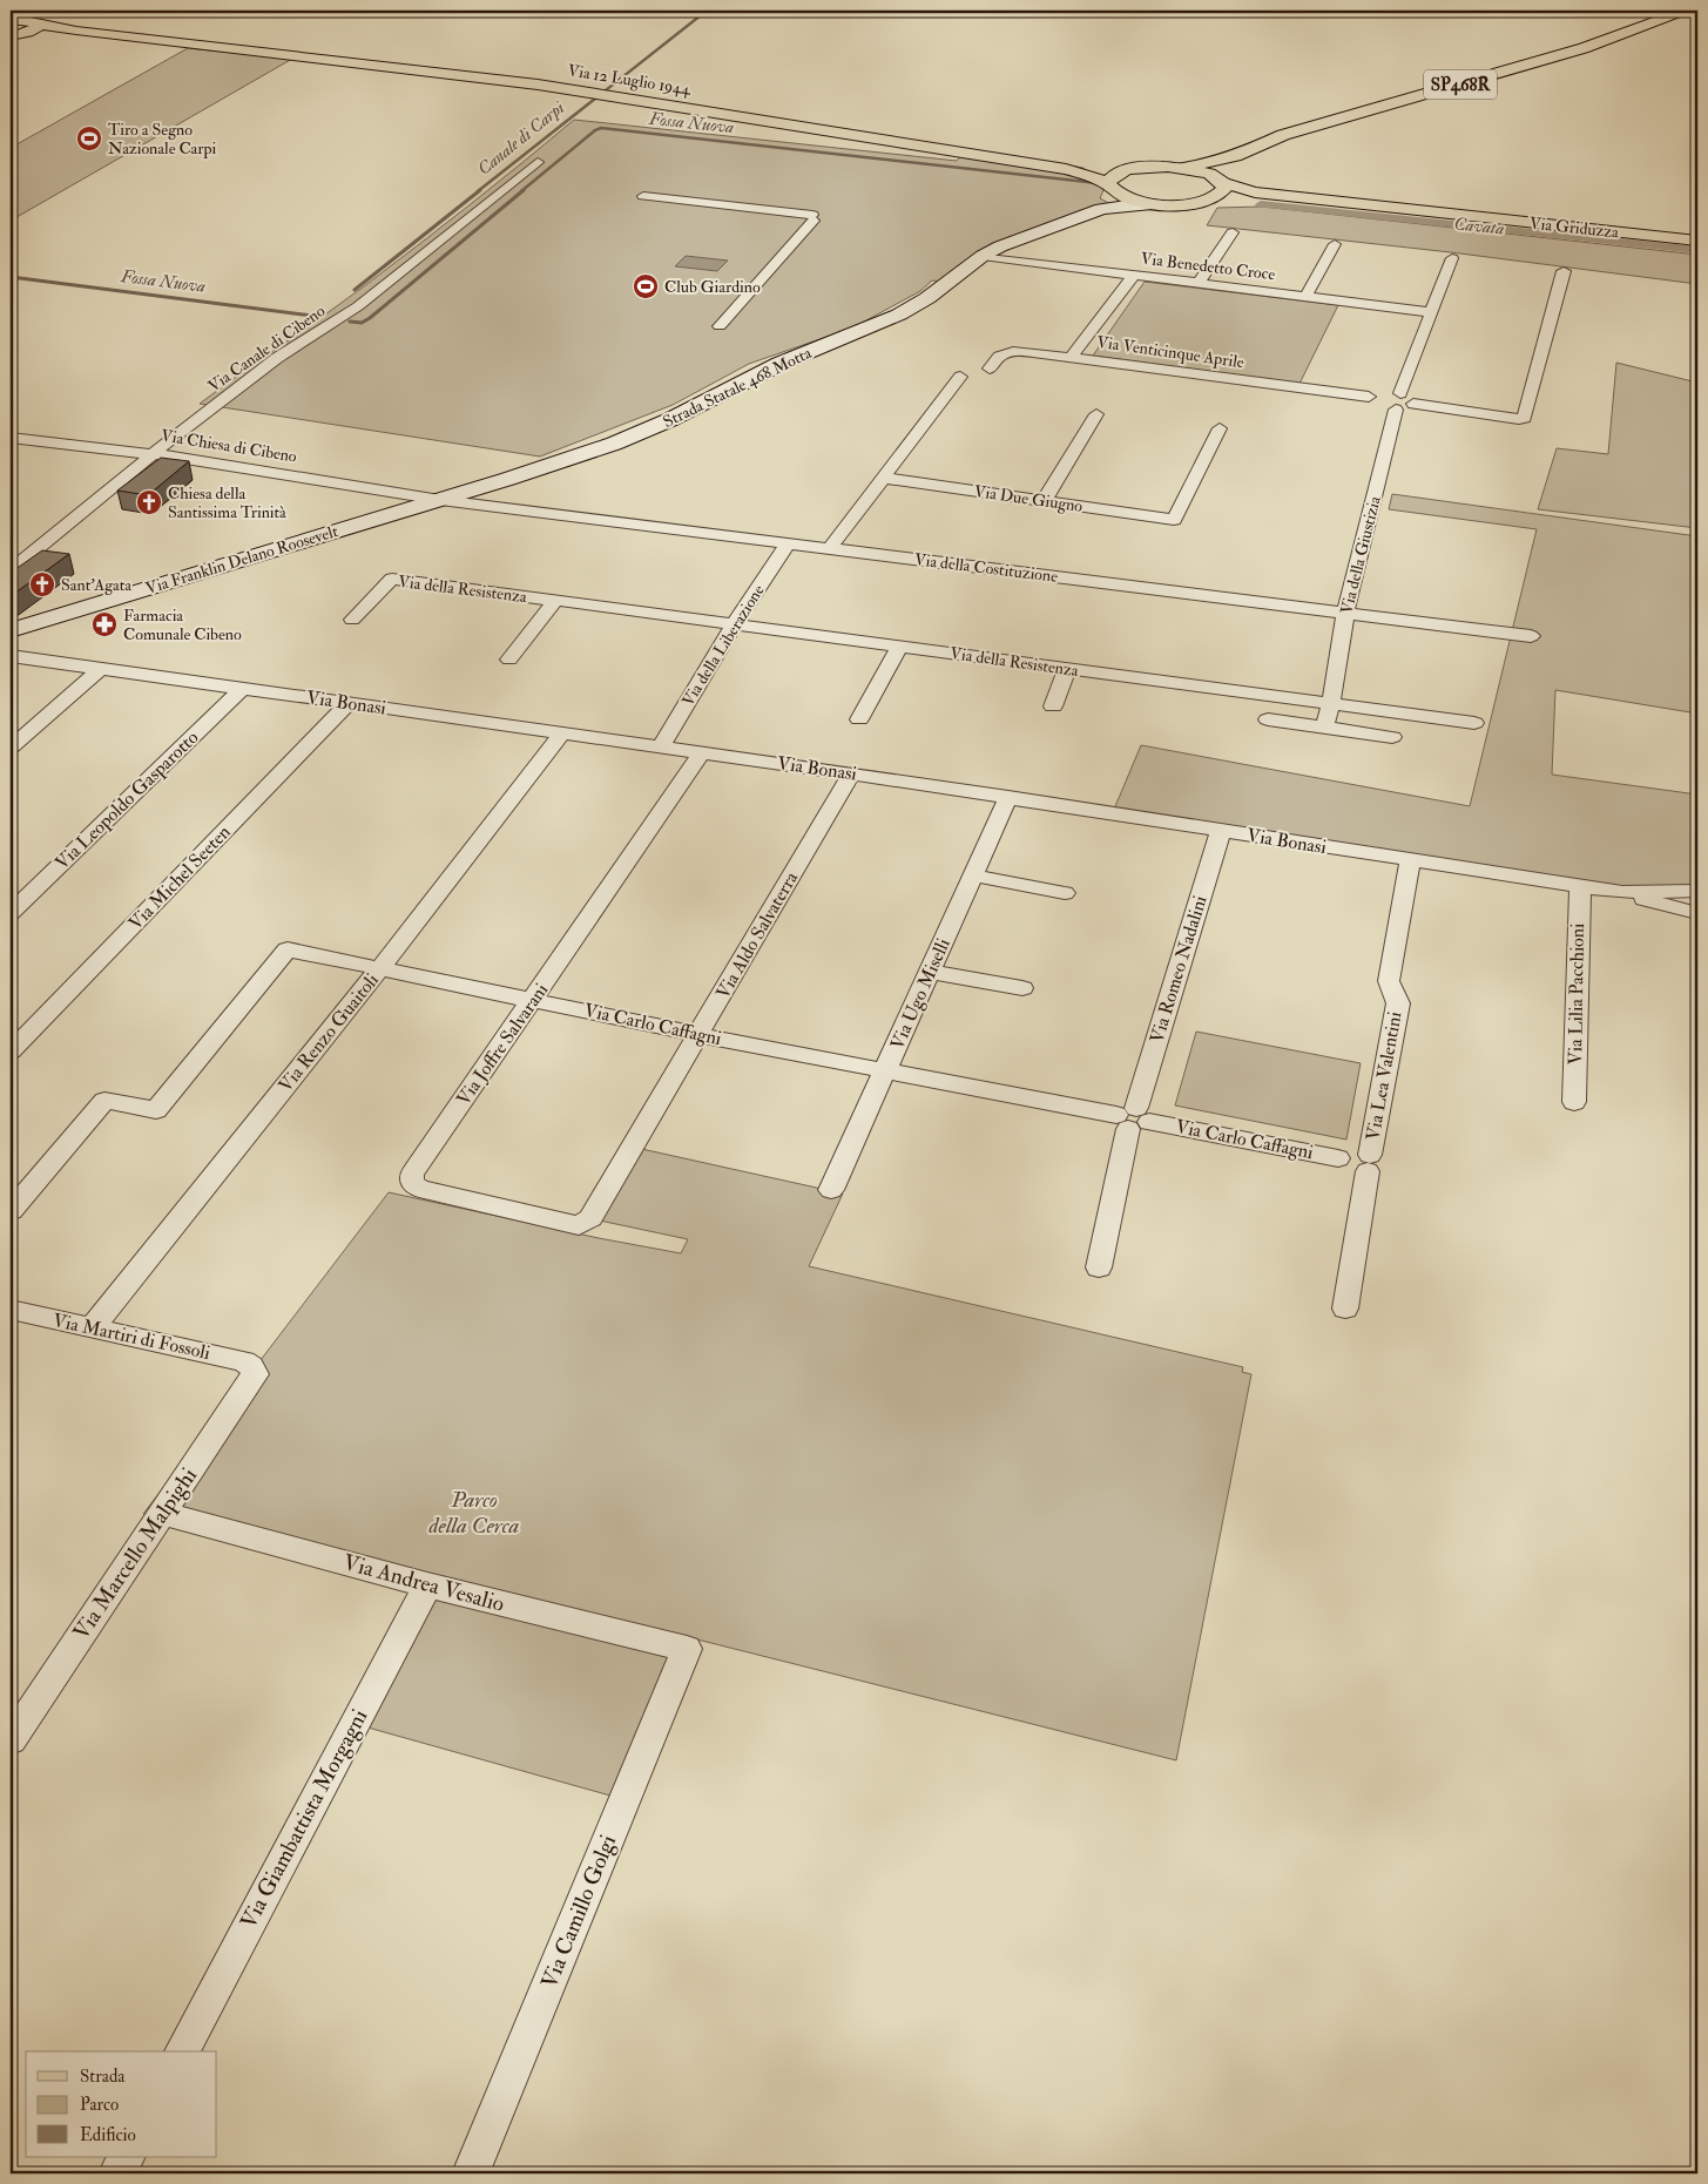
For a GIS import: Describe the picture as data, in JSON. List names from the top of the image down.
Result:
{
  "streets": {
    "main road": [
      "Via 12 Luglio 1944",
      "SP468R",
      "Via Griduzza",
      "Strada Statale 468 Motta",
      "Via Franklin Delano Roosevelt"
    ],
    "street": [
      "Via Benedetto Croce",
      "Via Canale di Cibeno",
      "Via Venticinque Aprile",
      "Via Chiesa di Cibeno",
      "Via Due Giugno",
      "Via della Giustizia",
      "Via della Costituzione",
      "Via della Resistenza",
      "Via della Liberazione",
      "Via Bonasi",
      "Via Leopoldo Gasparotto",
      "Via Michel Seeten",
      "Via Aldo Salvaterra",
      "Via Romeo Nadalini",
      "Via Ugo Miselli",
      "Via Lilia Pacchioni",
      "Via Carlo Caffagni",
      "Via Renzo Guaitoli",
      "Via Joffre Salvarani",
      "Via Lea Valentini",
      "Via Martiri di Fossoli",
      "Via Marcello Malpighi",
      "Via Andrea Vesalio",
      "Via Giambattista Morgagni",
      "Via Camillo Golgi"
    ]
  },
  "crossings": [
    ["Via 12 Luglio 1944", "Via Griduzza"],
    ["SP468R", "Via Griduzza"],
    ["Via Benedetto Croce", "Via Venticinque Aprile"],
    ["Via Benedetto Croce", "Strada Statale 468 Motta"],
    ["Via Benedetto Croce", "Via della Giustizia"],
    ["Via Canale di Cibeno", "Via Chiesa di Cibeno"],
    ["Via Venticinque Aprile", "Via della Giustizia"],
    ["Strada Statale 468 Motta", "Via Chiesa di Cibeno"],
    ["Strada Statale 468 Motta", "Via Franklin Delano Roosevelt"],
    ["Strada Statale 468 Motta", "Via della Costituzione"],
    ["Via Chiesa di Cibeno", "Via Franklin Delano Roosevelt"],
    ["Via Chiesa di Cibeno", "Via della Costituzione"],
    ["Via della Giustizia", "Via della Costituzione"],
    ["Via della Giustizia", "Via della Resistenza"],
    ["Via Franklin Delano Roosevelt", "Via della Costituzione"],
    ["Via della Costituzione", "Via della Liberazione"],
    ["Via della Resistenza", "Via della Liberazione"],
    ["Via della Liberazione", "Via Bonasi"],
    ["Via Bonasi", "Via Leopoldo Gasparotto"],
    ["Via Bonasi", "Via Michel Seeten"],
    ["Via Bonasi", "Via Aldo Salvaterra"],
    ["Via Bonasi", "Via Romeo Nadalini"],
    ["Via Bonasi", "Via Ugo Miselli"],
    ["Via Bonasi", "Via Lilia Pacchioni"],
    ["Via Bonasi", "Via Renzo Guaitoli"],
    ["Via Bonasi", "Via Joffre Salvarani"],
    ["Via Bonasi", "Via Lea Valentini"],
    ["Via Aldo Salvaterra", "Via Carlo Caffagni"],
    ["Via Aldo Salvaterra", "Via Joffre Salvarani"],
    ["Via Romeo Nadalini", "Via Carlo Caffagni"],
    ["Via Ugo Miselli", "Via Carlo Caffagni"],
    ["Via Carlo Caffagni", "Via Renzo Guaitoli"],
    ["Via Carlo Caffagni", "Via Joffre Salvarani"],
    ["Via Carlo Caffagni", "Via Lea Valentini"],
    ["Via Renzo Guaitoli", "Via Martiri di Fossoli"],
    ["Via Martiri di Fossoli", "Via Marcello Malpighi"],
    ["Via Marcello Malpighi", "Via Andrea Vesalio"],
    ["Via Andrea Vesalio", "Via Giambattista Morgagni"],
    ["Via Andrea Vesalio", "Via Camillo Golgi"]
  ],
  "water": ["Fossa Nuova", "Canale di Carpi", "Cavata"],
  "parks": ["Parco della Cerca"],
  "places": {
    "sports": ["Tiro a Segno Nazionale Carpi", "Club Giardino"],
    "church": ["Chiesa della Santissima Trinità", "Sant'Agata"],
    "pharmacy": ["Farmacia Comunale Cibeno"]
  },
  "legend": ["Strada", "Parco", "Edificio"]
}
